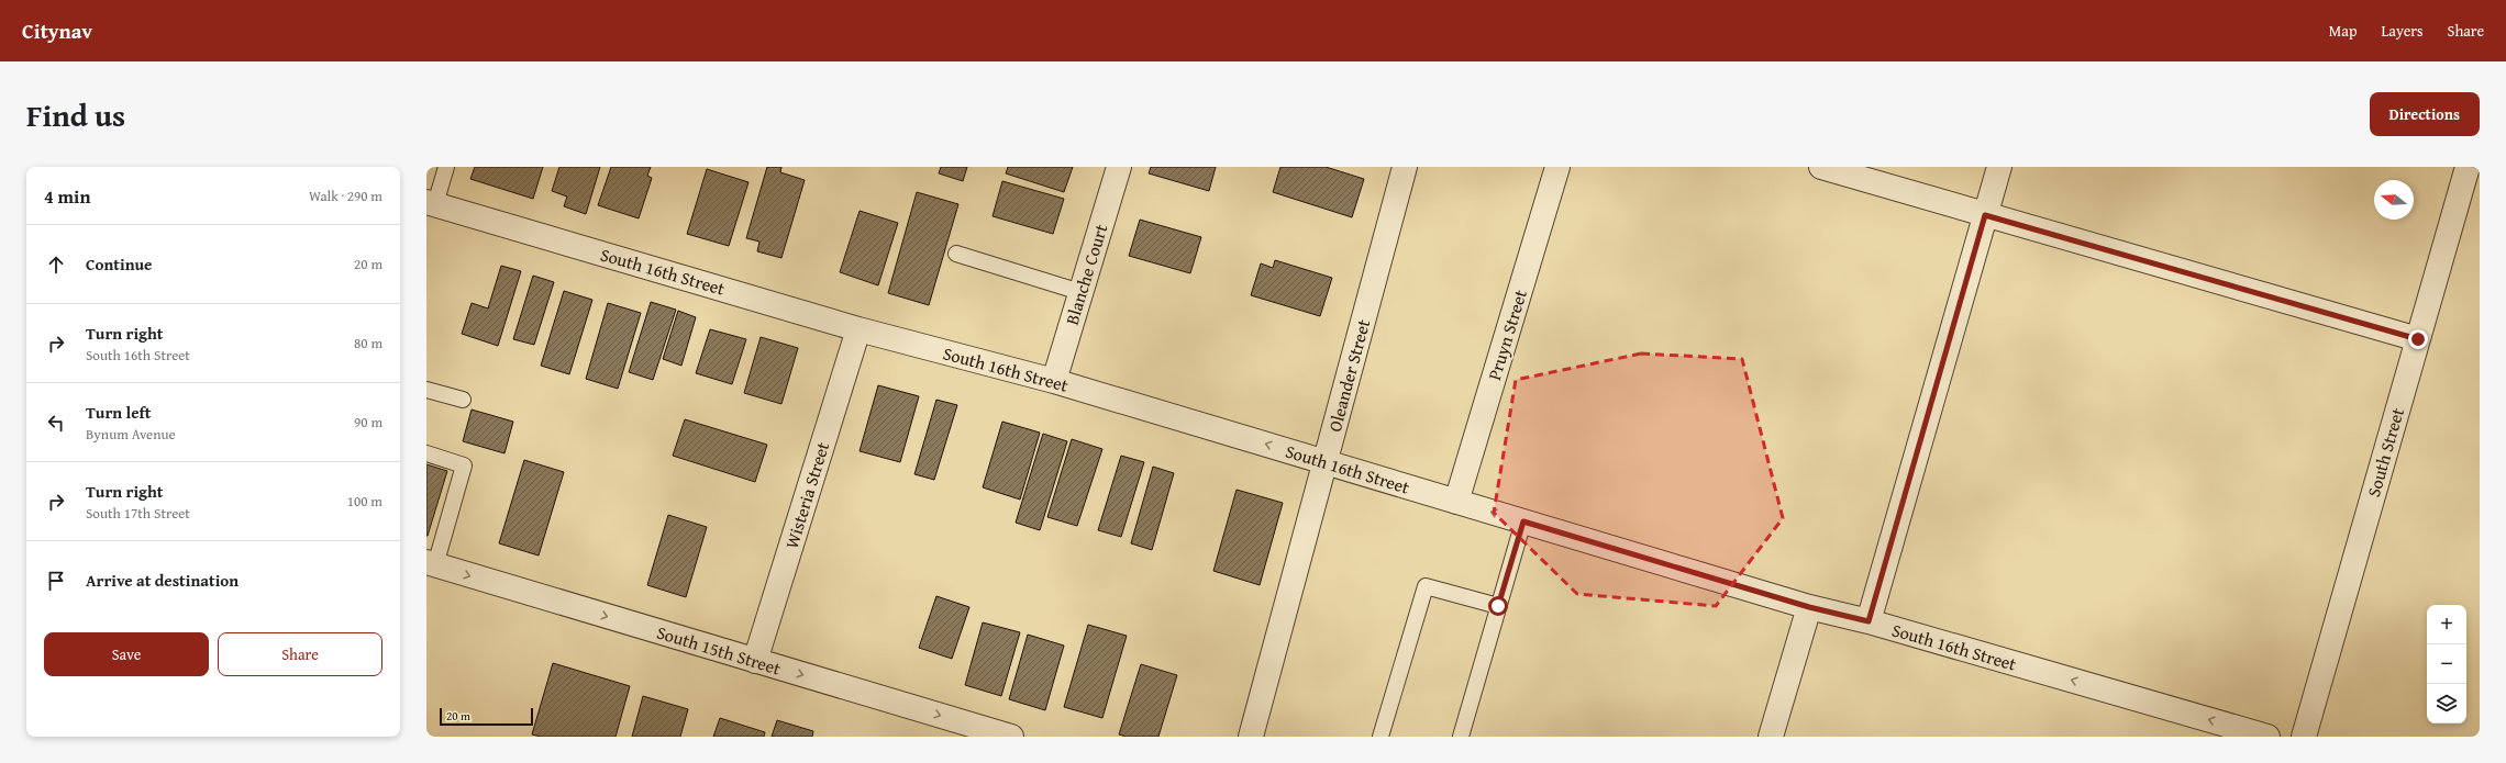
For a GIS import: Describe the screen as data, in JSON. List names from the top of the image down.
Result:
{
  "streets": {
    "street": [
      "South 16th Street",
      "Blanche Court",
      "Pruyn Street",
      "Oleander Street",
      "South Street",
      "Wisteria Street",
      "South 15th Street"
    ]
  },
  "crossings": [
    ["South 16th Street", "Blanche Court"],
    ["South 16th Street", "Pruyn Street"],
    ["South 16th Street", "Oleander Street"],
    ["South 16th Street", "Wisteria Street"],
    ["Wisteria Street", "South 15th Street"]
  ],
  "one_way": ["South 16th Street", "South 15th Street"],
  "scale_bar": "20 m",
  "north": "left",
  "page": {
    "header": "Citynav",
    "nav": ["Map", "Layers", "Share"],
    "title": "Find us",
    "buttons": [
      "Directions",
      ["Save", "Share"]
    ],
    "heading": ["4 min", "Walk · 290 m"],
    "list": [
      ["Continue", "20 m"],
      ["Turn right", "South 16th Street", "80 m"],
      ["Turn left", "Bynum Avenue", "90 m"],
      ["Turn right", "South 17th Street", "100 m"],
      "Arrive at destination"
    ],
    "map_buttons": ["+", "−"],
    "scale": "20 m"
  }
}
